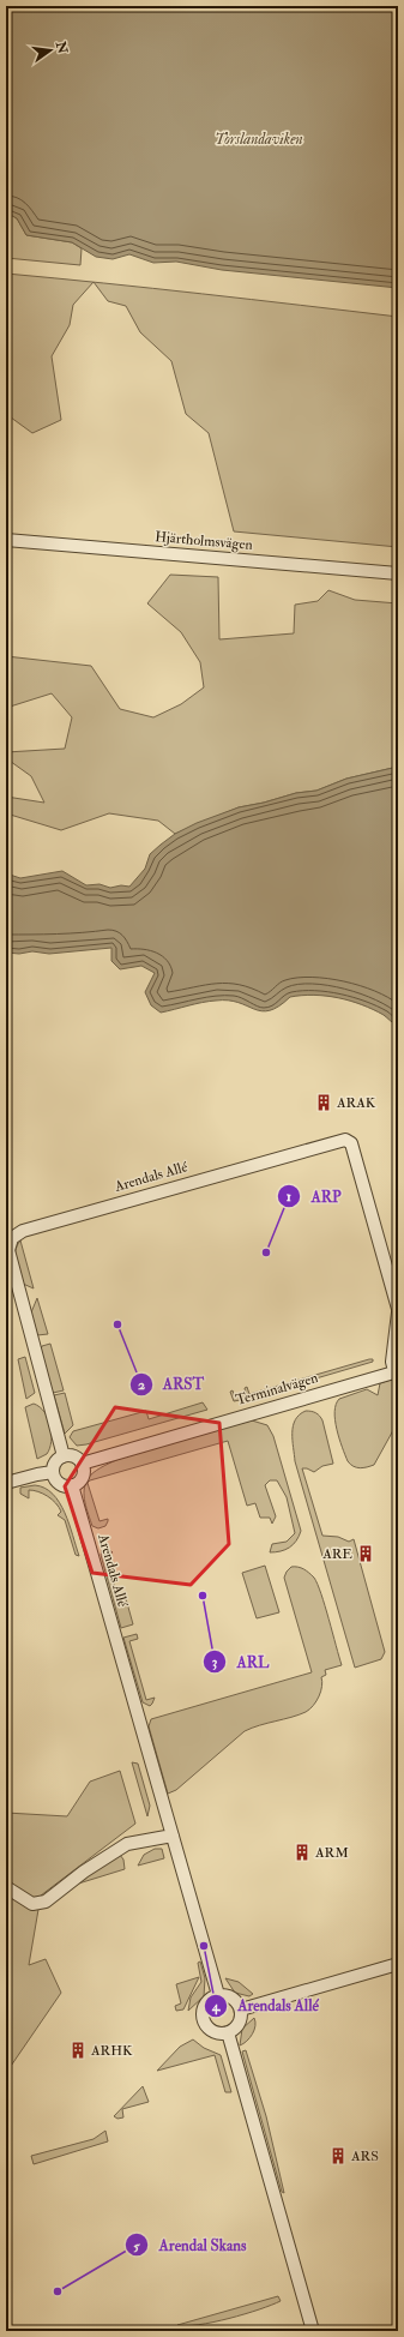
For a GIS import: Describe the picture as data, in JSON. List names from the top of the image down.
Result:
{
  "streets": {
    "street": ["Hjärtholmsvägen", "Arendals Allé", "Terminalvägen"]
  },
  "crossings": [
    ["Arendals Allé", "Terminalvägen"]
  ],
  "water": ["Torslandaviken"],
  "places": {
    "building": [
      "ARAK",
      "ARE",
      "ARM",
      "ARHK",
      "ARS"
    ],
    "other": [
      "ARP",
      "ARST",
      "ARL",
      "Arendals Allé",
      "Arendal Skans"
    ]
  },
  "north": "right"
}
